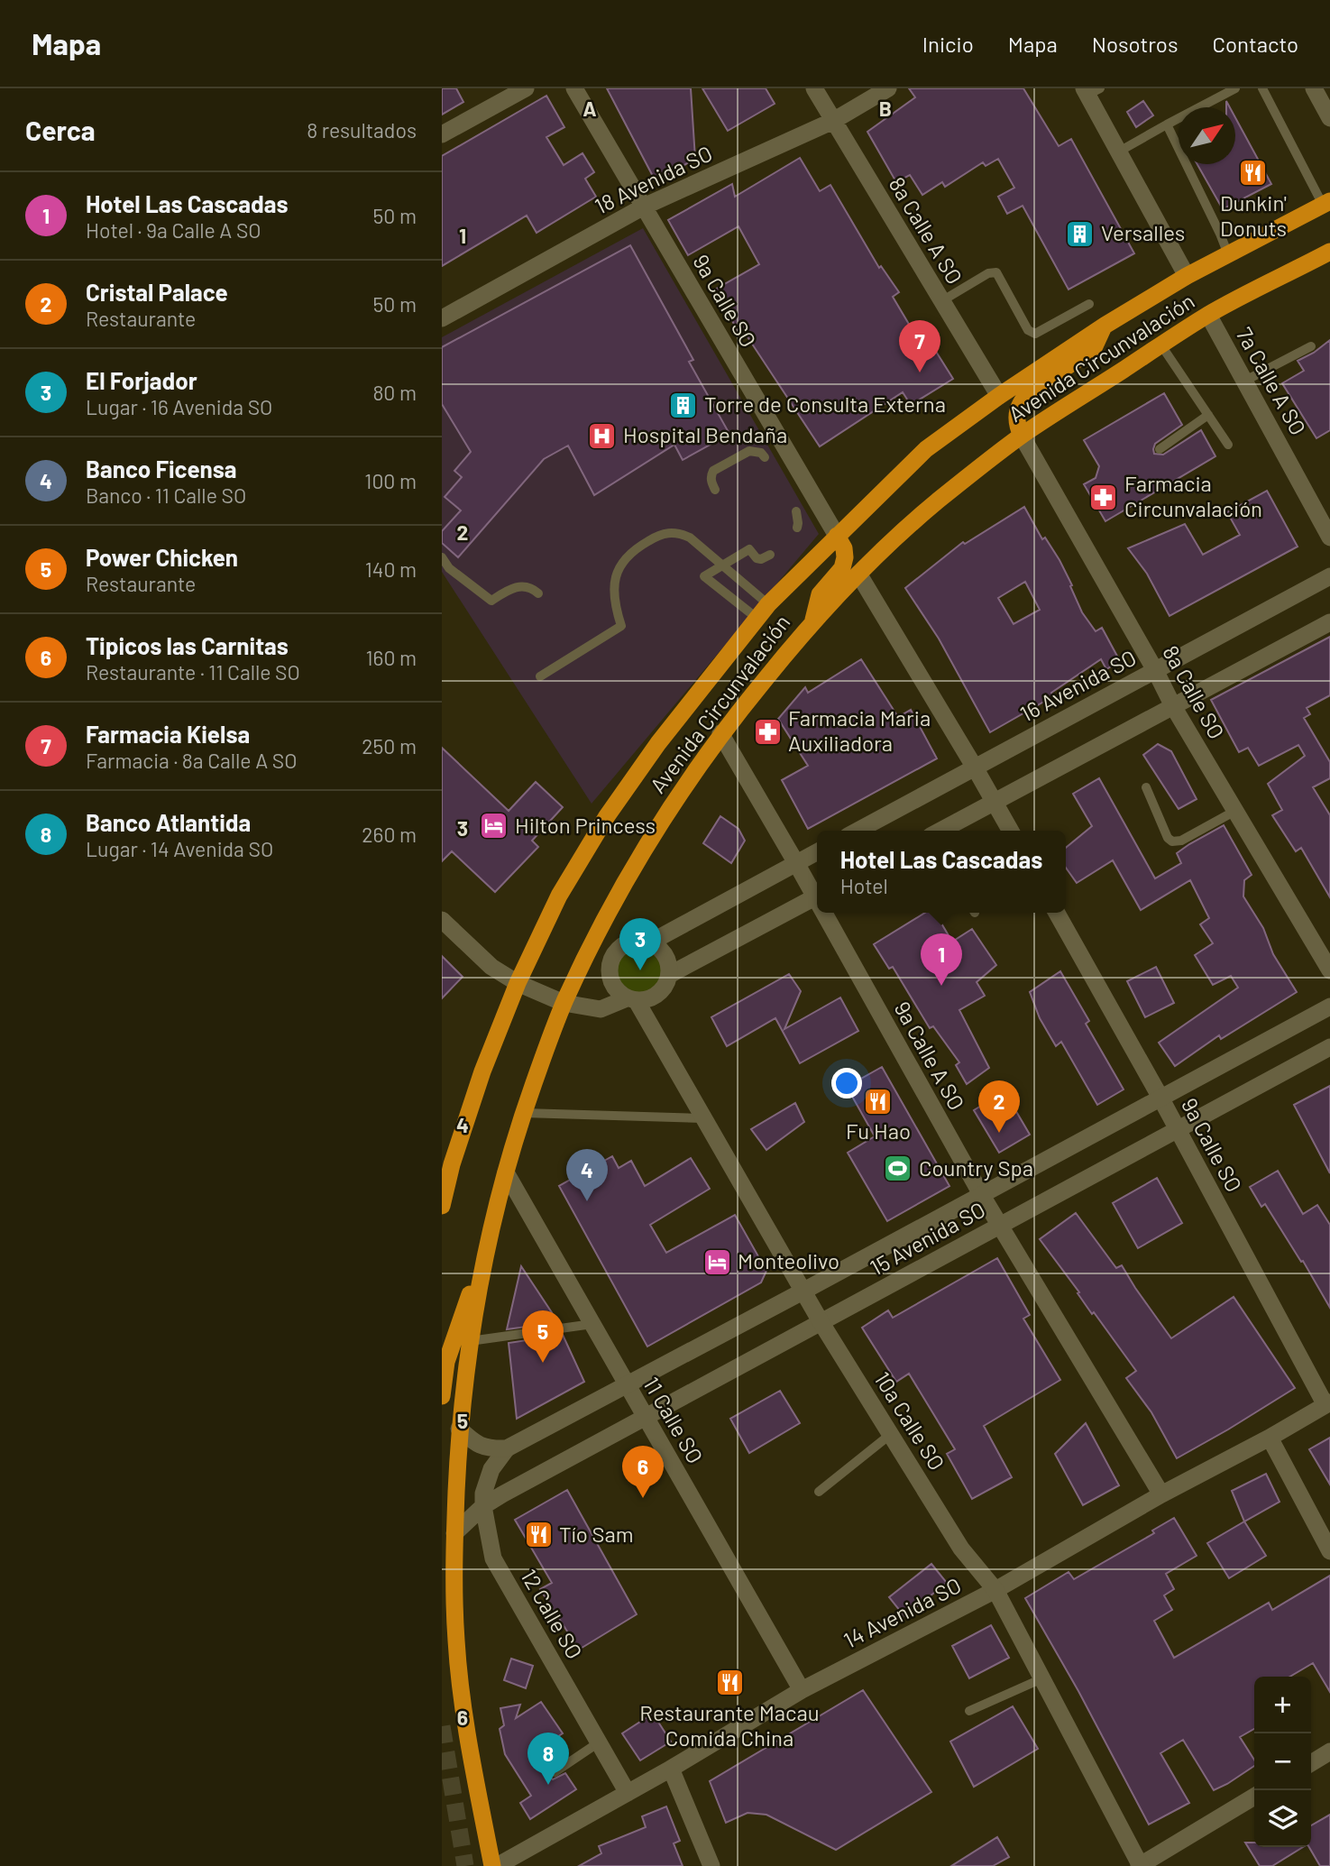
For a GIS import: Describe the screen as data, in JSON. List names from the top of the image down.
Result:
{
  "streets": {
    "highway": ["Avenida Circunvalación"],
    "street": [
      "18 Avenida SO",
      "8a Calle A SO",
      "9a Calle SO",
      "7a Calle A SO",
      "16 Avenida SO",
      "8a Calle SO",
      "9a Calle A SO",
      "15 Avenida SO",
      "11 Calle SO",
      "10a Calle SO",
      "14 Avenida SO",
      "12 Calle SO"
    ]
  },
  "crossings": [
    ["18 Avenida SO", "8a Calle A SO"],
    ["18 Avenida SO", "9a Calle SO"],
    ["8a Calle A SO", "Avenida Circunvalación"],
    ["9a Calle SO", "Avenida Circunvalación"],
    ["9a Calle SO", "15 Avenida SO"],
    ["9a Calle SO", "14 Avenida SO"],
    ["Avenida Circunvalación", "7a Calle A SO"],
    ["Avenida Circunvalación", "8a Calle SO"],
    ["Avenida Circunvalación", "9a Calle A SO"],
    ["Avenida Circunvalación", "15 Avenida SO"],
    ["Avenida Circunvalación", "11 Calle SO"],
    ["Avenida Circunvalación", "14 Avenida SO"],
    ["16 Avenida SO", "8a Calle SO"],
    ["9a Calle A SO", "15 Avenida SO"],
    ["9a Calle A SO", "14 Avenida SO"],
    ["15 Avenida SO", "11 Calle SO"],
    ["15 Avenida SO", "10a Calle SO"],
    ["15 Avenida SO", "12 Calle SO"],
    ["11 Calle SO", "14 Avenida SO"],
    ["10a Calle SO", "14 Avenida SO"],
    ["14 Avenida SO", "12 Calle SO"]
  ],
  "places": {
    "restaurant": [
      "Dunkin' Donuts",
      "Fu Hao",
      "Tío Sam",
      "Restaurante Macau Comida China"
    ],
    "building": ["Versalles", "Torre de Consulta Externa"],
    "hospital": ["Hospital Bendaña"],
    "pharmacy": ["Farmacia Circunvalación", "Farmacia Maria Auxiliadora"],
    "hotel": ["Hilton Princess", "Monteolivo"],
    "sports": ["Country Spa"]
  },
  "north": "top right",
  "page": {
    "header": "Mapa",
    "nav": [
      "Inicio",
      "Mapa",
      "Nosotros",
      "Contacto"
    ],
    "heading": ["Cerca", "8 resultados"],
    "list": [
      {
        "mark": "1",
        "name": "Hotel Las Cascadas",
        "note": "Hotel · 9a Calle A SO",
        "value": "50 m"
      },
      {
        "mark": "2",
        "name": "Cristal Palace",
        "note": "Restaurante",
        "value": "50 m"
      },
      {
        "mark": "3",
        "name": "El Forjador",
        "note": "Lugar · 16 Avenida SO",
        "value": "80 m"
      },
      {
        "mark": "4",
        "name": "Banco Ficensa",
        "note": "Banco · 11 Calle SO",
        "value": "100 m"
      },
      {
        "mark": "5",
        "name": "Power Chicken",
        "note": "Restaurante",
        "value": "140 m"
      },
      {
        "mark": "6",
        "name": "Tipicos las Carnitas",
        "note": "Restaurante · 11 Calle SO",
        "value": "160 m"
      },
      {
        "mark": "7",
        "name": "Farmacia Kielsa",
        "note": "Farmacia · 8a Calle A SO",
        "value": "250 m"
      },
      {
        "mark": "8",
        "name": "Banco Atlantida",
        "note": "Lugar · 14 Avenida SO",
        "value": "260 m"
      }
    ],
    "pins": [
      "7",
      "3",
      "1",
      "2",
      "4",
      "5",
      "6",
      "8"
    ],
    "popup": ["Hotel Las Cascadas", "Hotel"],
    "map_buttons": ["+", "−"]
  },
  "grid": {
    "columns": ["A", "B"],
    "rows": [
      "1",
      "2",
      "3",
      "4",
      "5",
      "6"
    ]
  }
}
